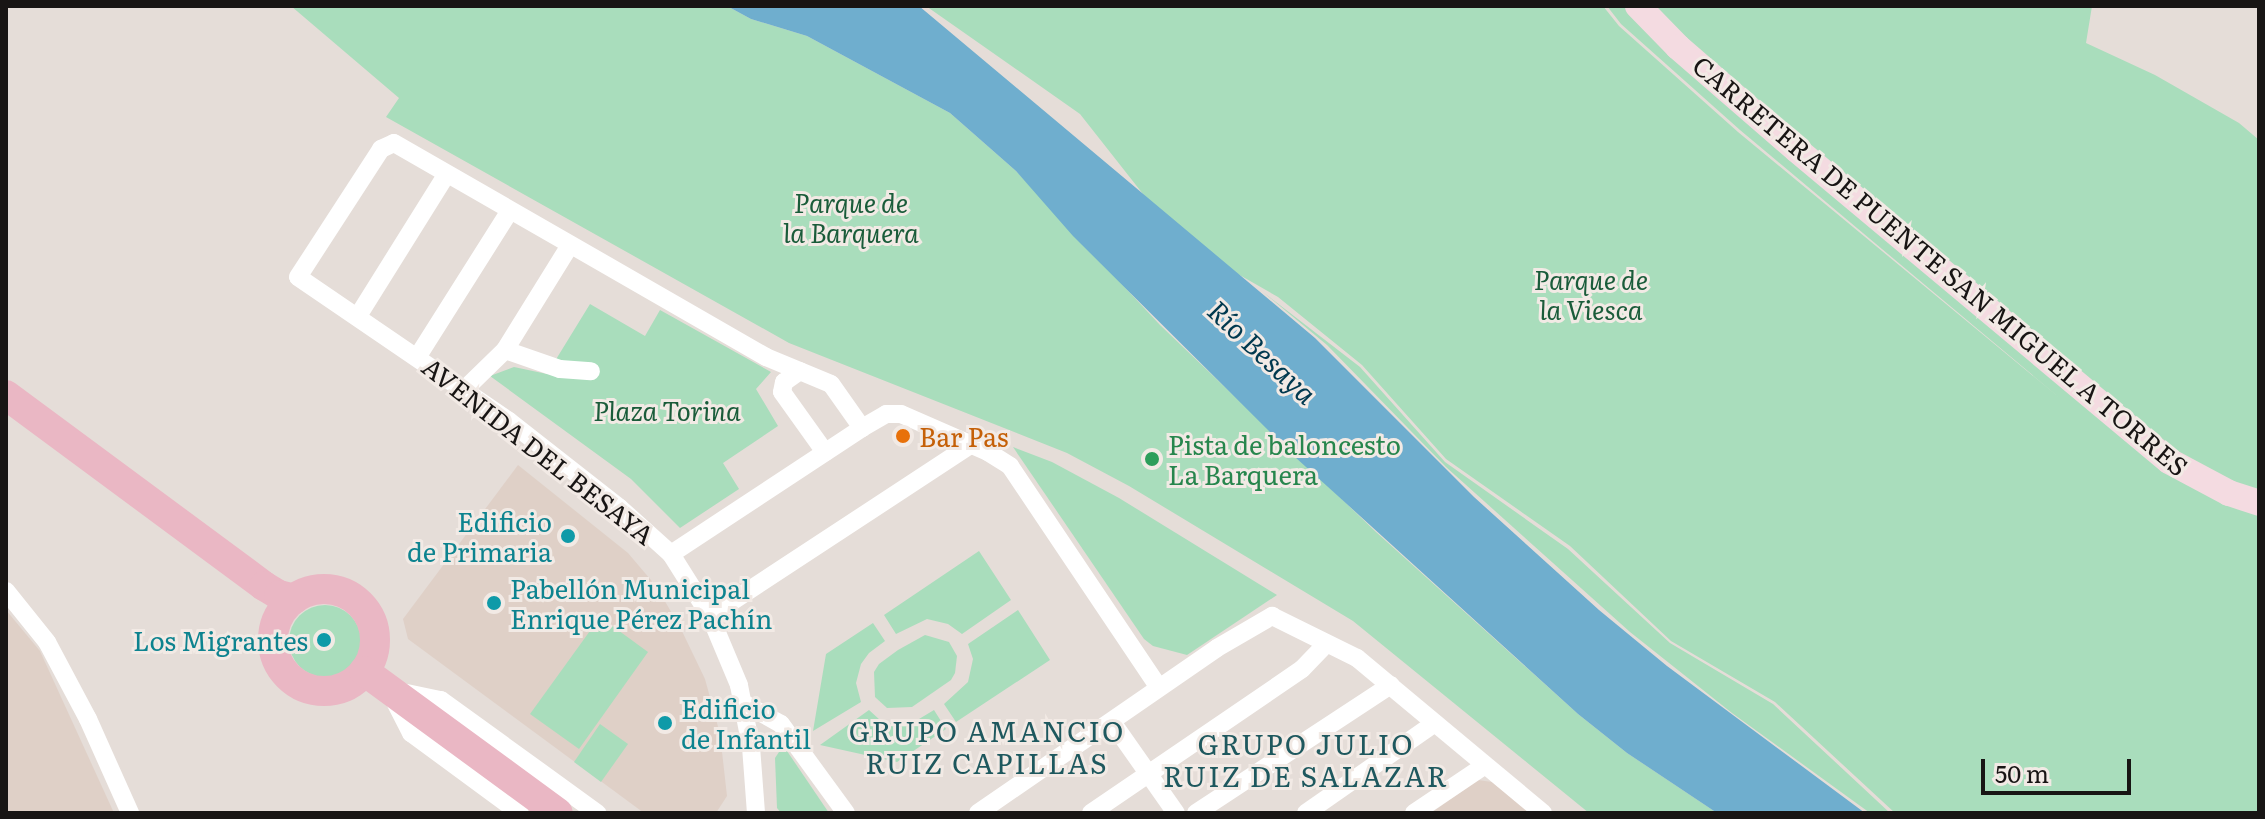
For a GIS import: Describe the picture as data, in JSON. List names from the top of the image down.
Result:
{
  "streets": {
    "street": ["CARRETERA DE PUENTE SAN MIGUEL A TORRES", "AVENIDA DEL BESAYA"]
  },
  "districts": ["GRUPO AMANCIO RUIZ CAPILLAS", "GRUPO JULIO RUIZ DE SALAZAR"],
  "water": ["Río Besaya"],
  "parks": ["Parque de la Barquera", "Parque de la Viesca", "Plaza Torina"],
  "places": [
    "Bar Pas",
    "Pista de baloncesto La Barquera",
    "Edificio de Primaria",
    "Pabellón Municipal Enrique Pérez Pachín",
    "Los Migrantes",
    "Edificio de Infantil"
  ],
  "scale_bar": "50 m"
}
